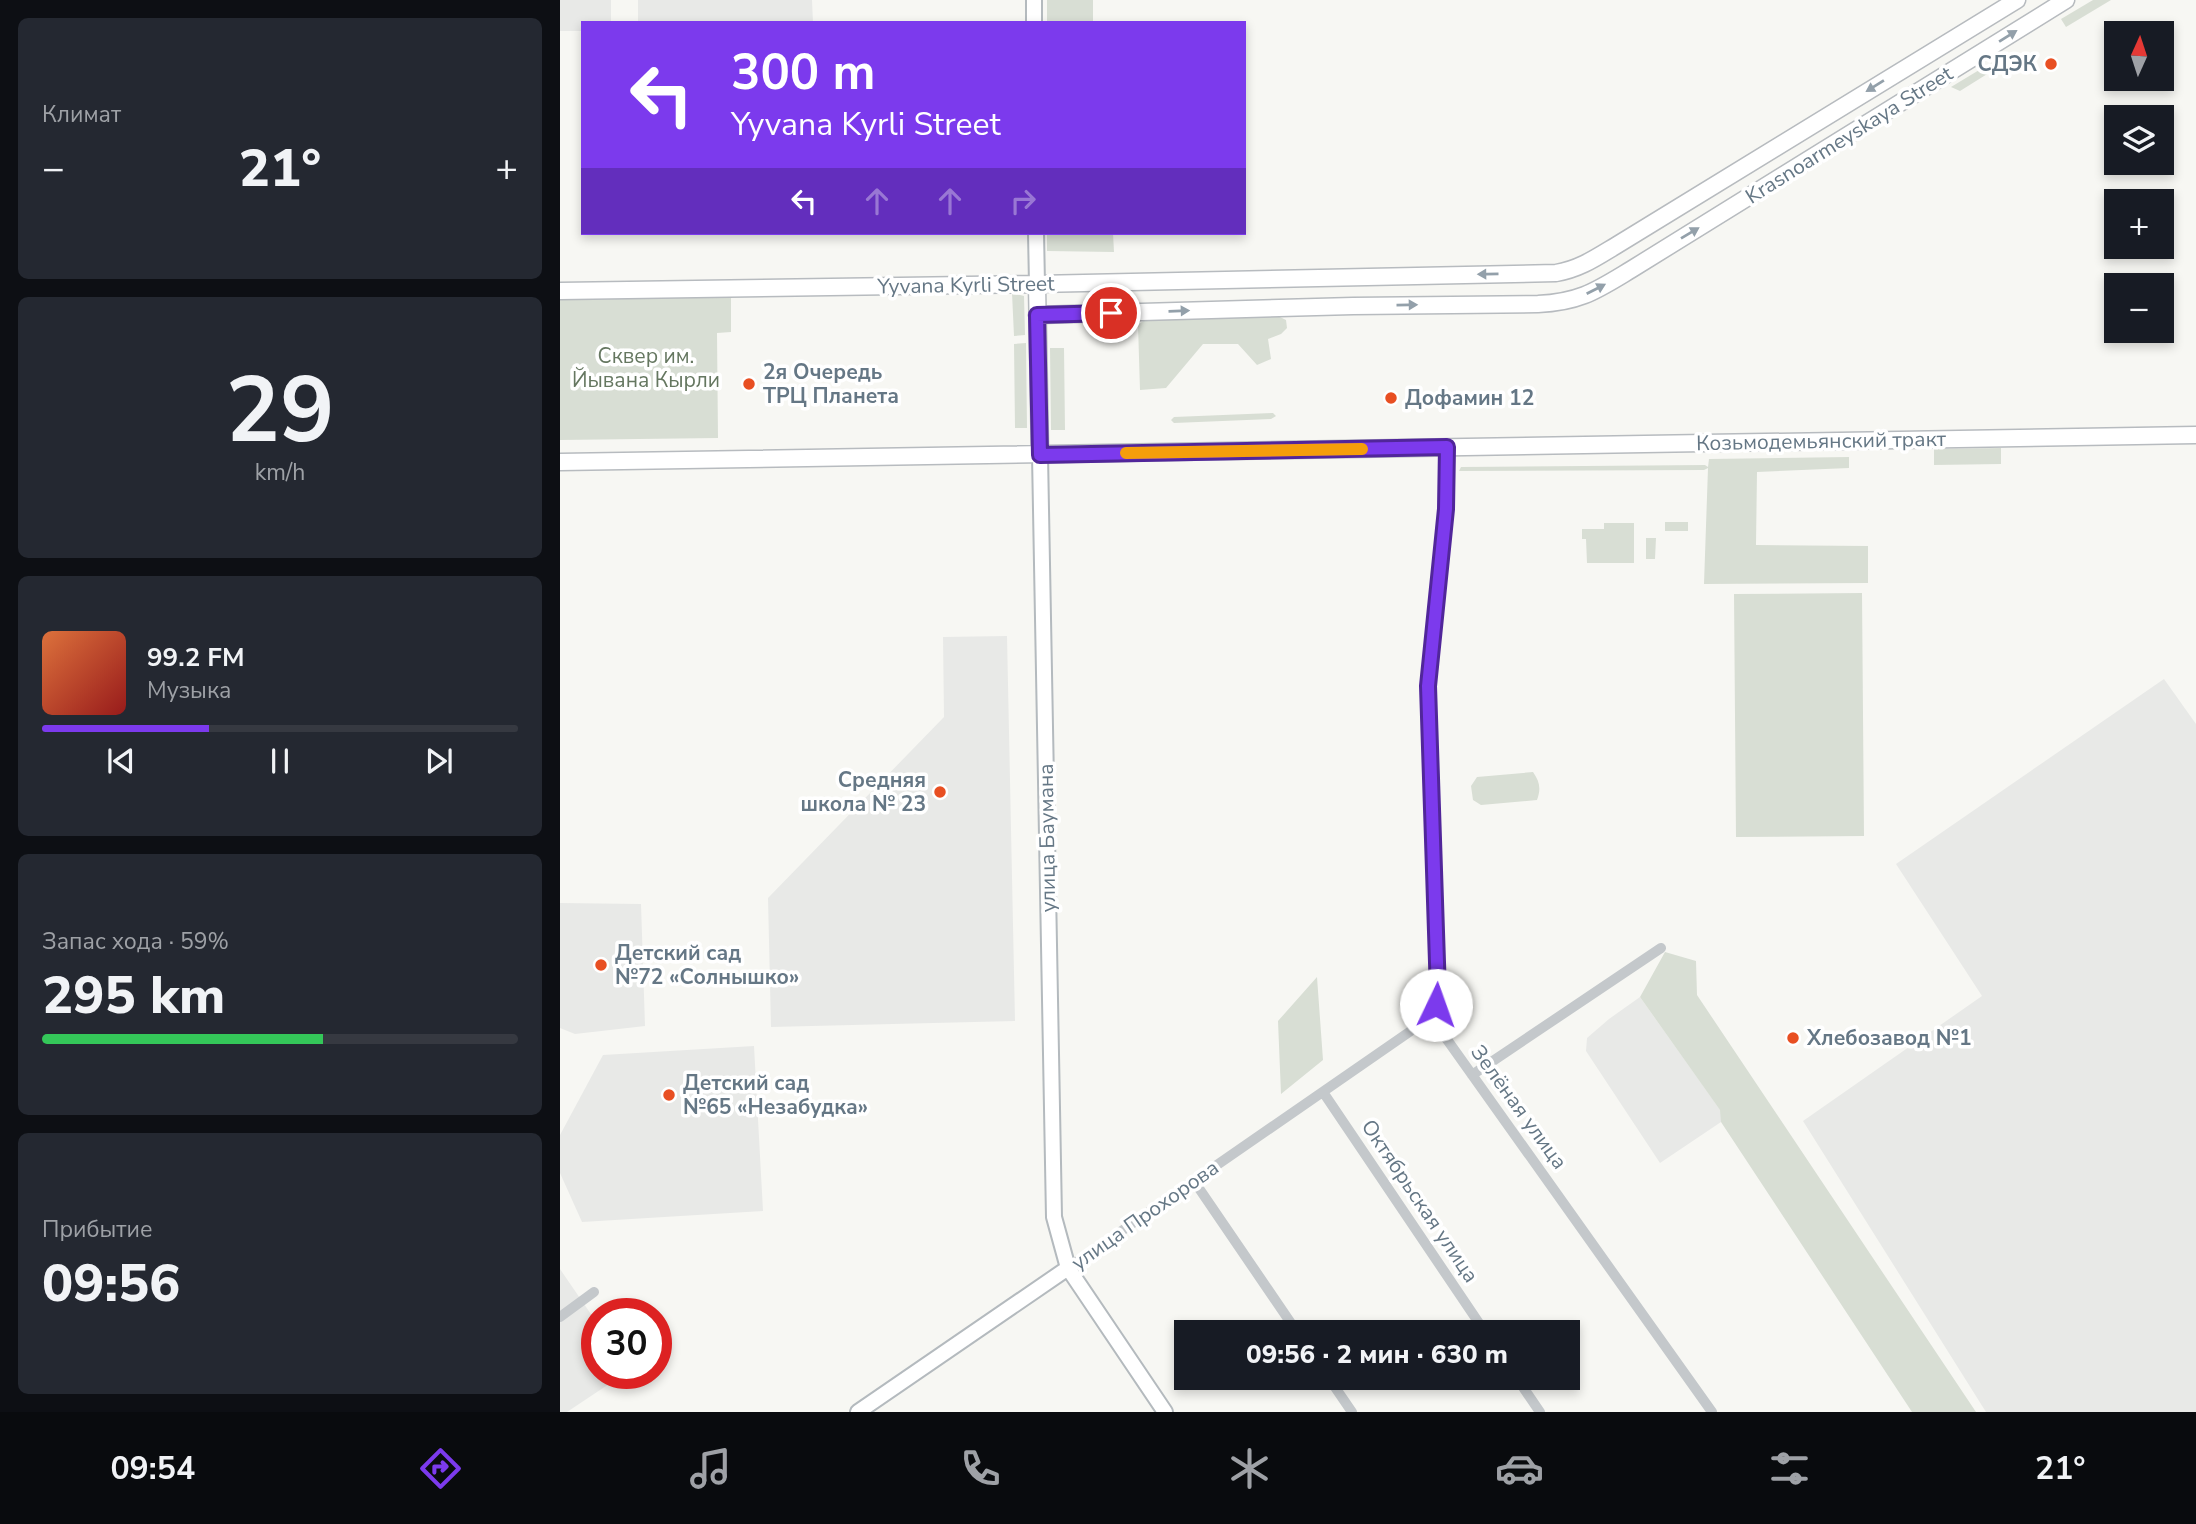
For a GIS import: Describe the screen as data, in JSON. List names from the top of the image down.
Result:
{
  "streets": {
    "main road": [
      "Krasnoarmeyskaya Street",
      "Yyvana Kyrli Street",
      "Козьмодемьянский тракт",
      "улица Баумана"
    ],
    "street": ["Зелёная улица", "Октябрьская улица", "улица Прохорова"]
  },
  "crossings": [
    ["Krasnoarmeyskaya Street", "Yyvana Kyrli Street"],
    ["Yyvana Kyrli Street", "улица Баумана"],
    ["улица Баумана", "улица Прохорова"],
    ["Зелёная улица", "улица Прохорова"],
    ["Октябрьская улица", "улица Прохорова"]
  ],
  "parks": ["Сквер им. Йывана Кырли"],
  "places": [
    "СДЭК",
    "2я Очередь ТРЦ Планета",
    "Дофамин 12",
    "Средняя школа № 23",
    "Детский сад №72 «Солнышко»",
    "Хлебозавод №1",
    "Детский сад №65 «Незабудка»"
  ],
  "north": "top",
  "page": {
    "tile": [
      "Климат",
      ["29", "km/h"],
      ["Запас хода · 59%", "295 km"],
      ["Прибытие", "09:56"]
    ],
    "map_buttons": ["+", "−"],
    "turn": ["300 m", "Yyvana Kyrli Street"],
    "heat": ["−", "21°", "+"],
    "song": ["99.2 FM", "Музыка"],
    "limit": "30",
    "trip": "09:56 · 2 мин · 630 m",
    "tabs": ["09:54", "21°"]
  }
}
